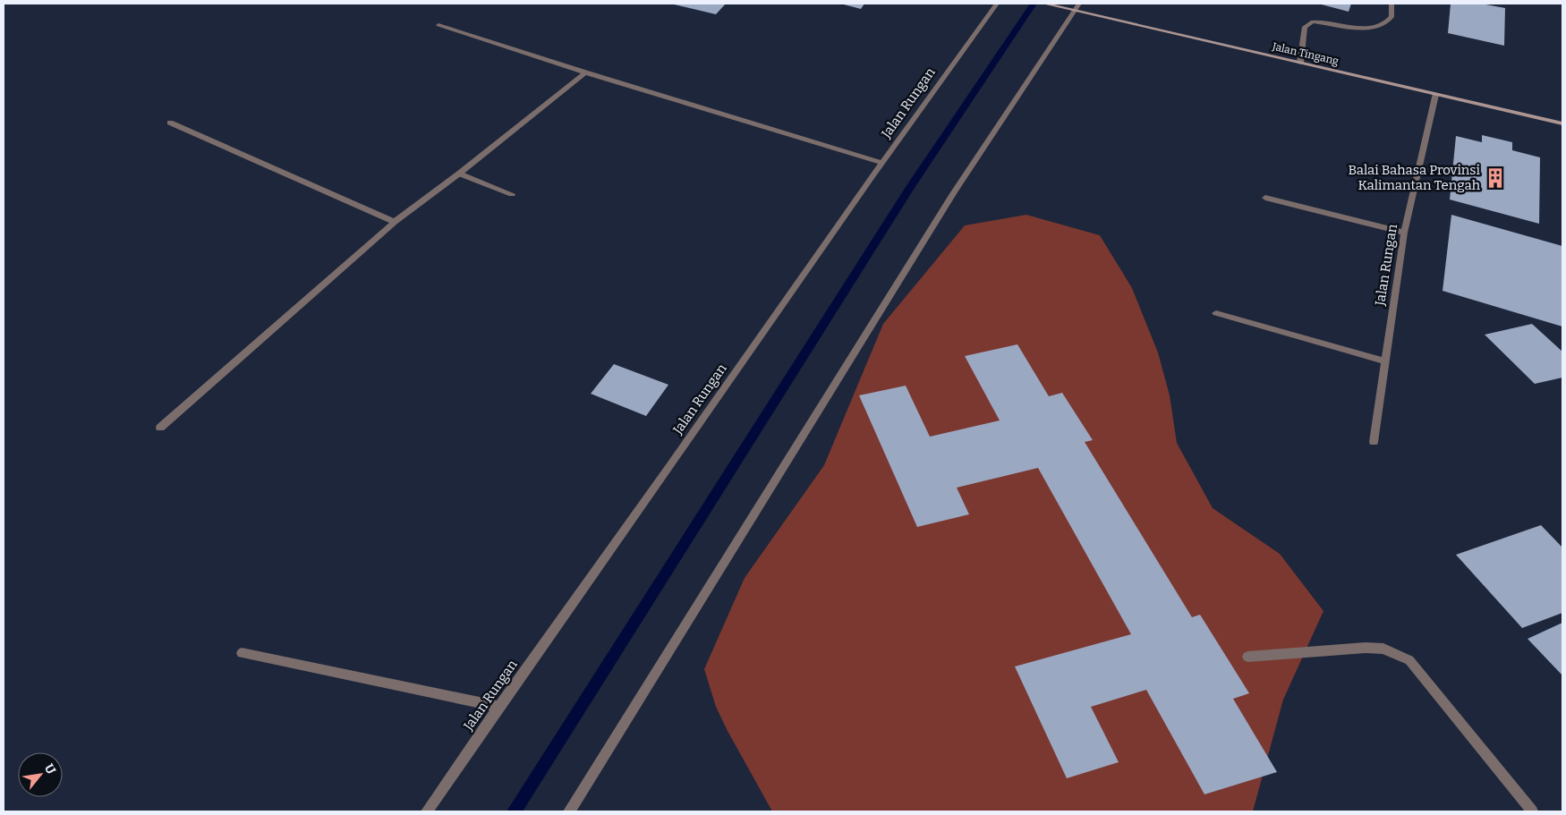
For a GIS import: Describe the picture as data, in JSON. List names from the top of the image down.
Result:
{
  "streets": {
    "main road": ["Jalan Tingang"],
    "street": ["Jalan Rungan"]
  },
  "crossings": [
    ["Jalan Tingang", "Jalan Rungan"]
  ],
  "places": {
    "building": ["Balai Bahasa Provinsi Kalimantan Tengah"]
  },
  "north": "top right"
}
